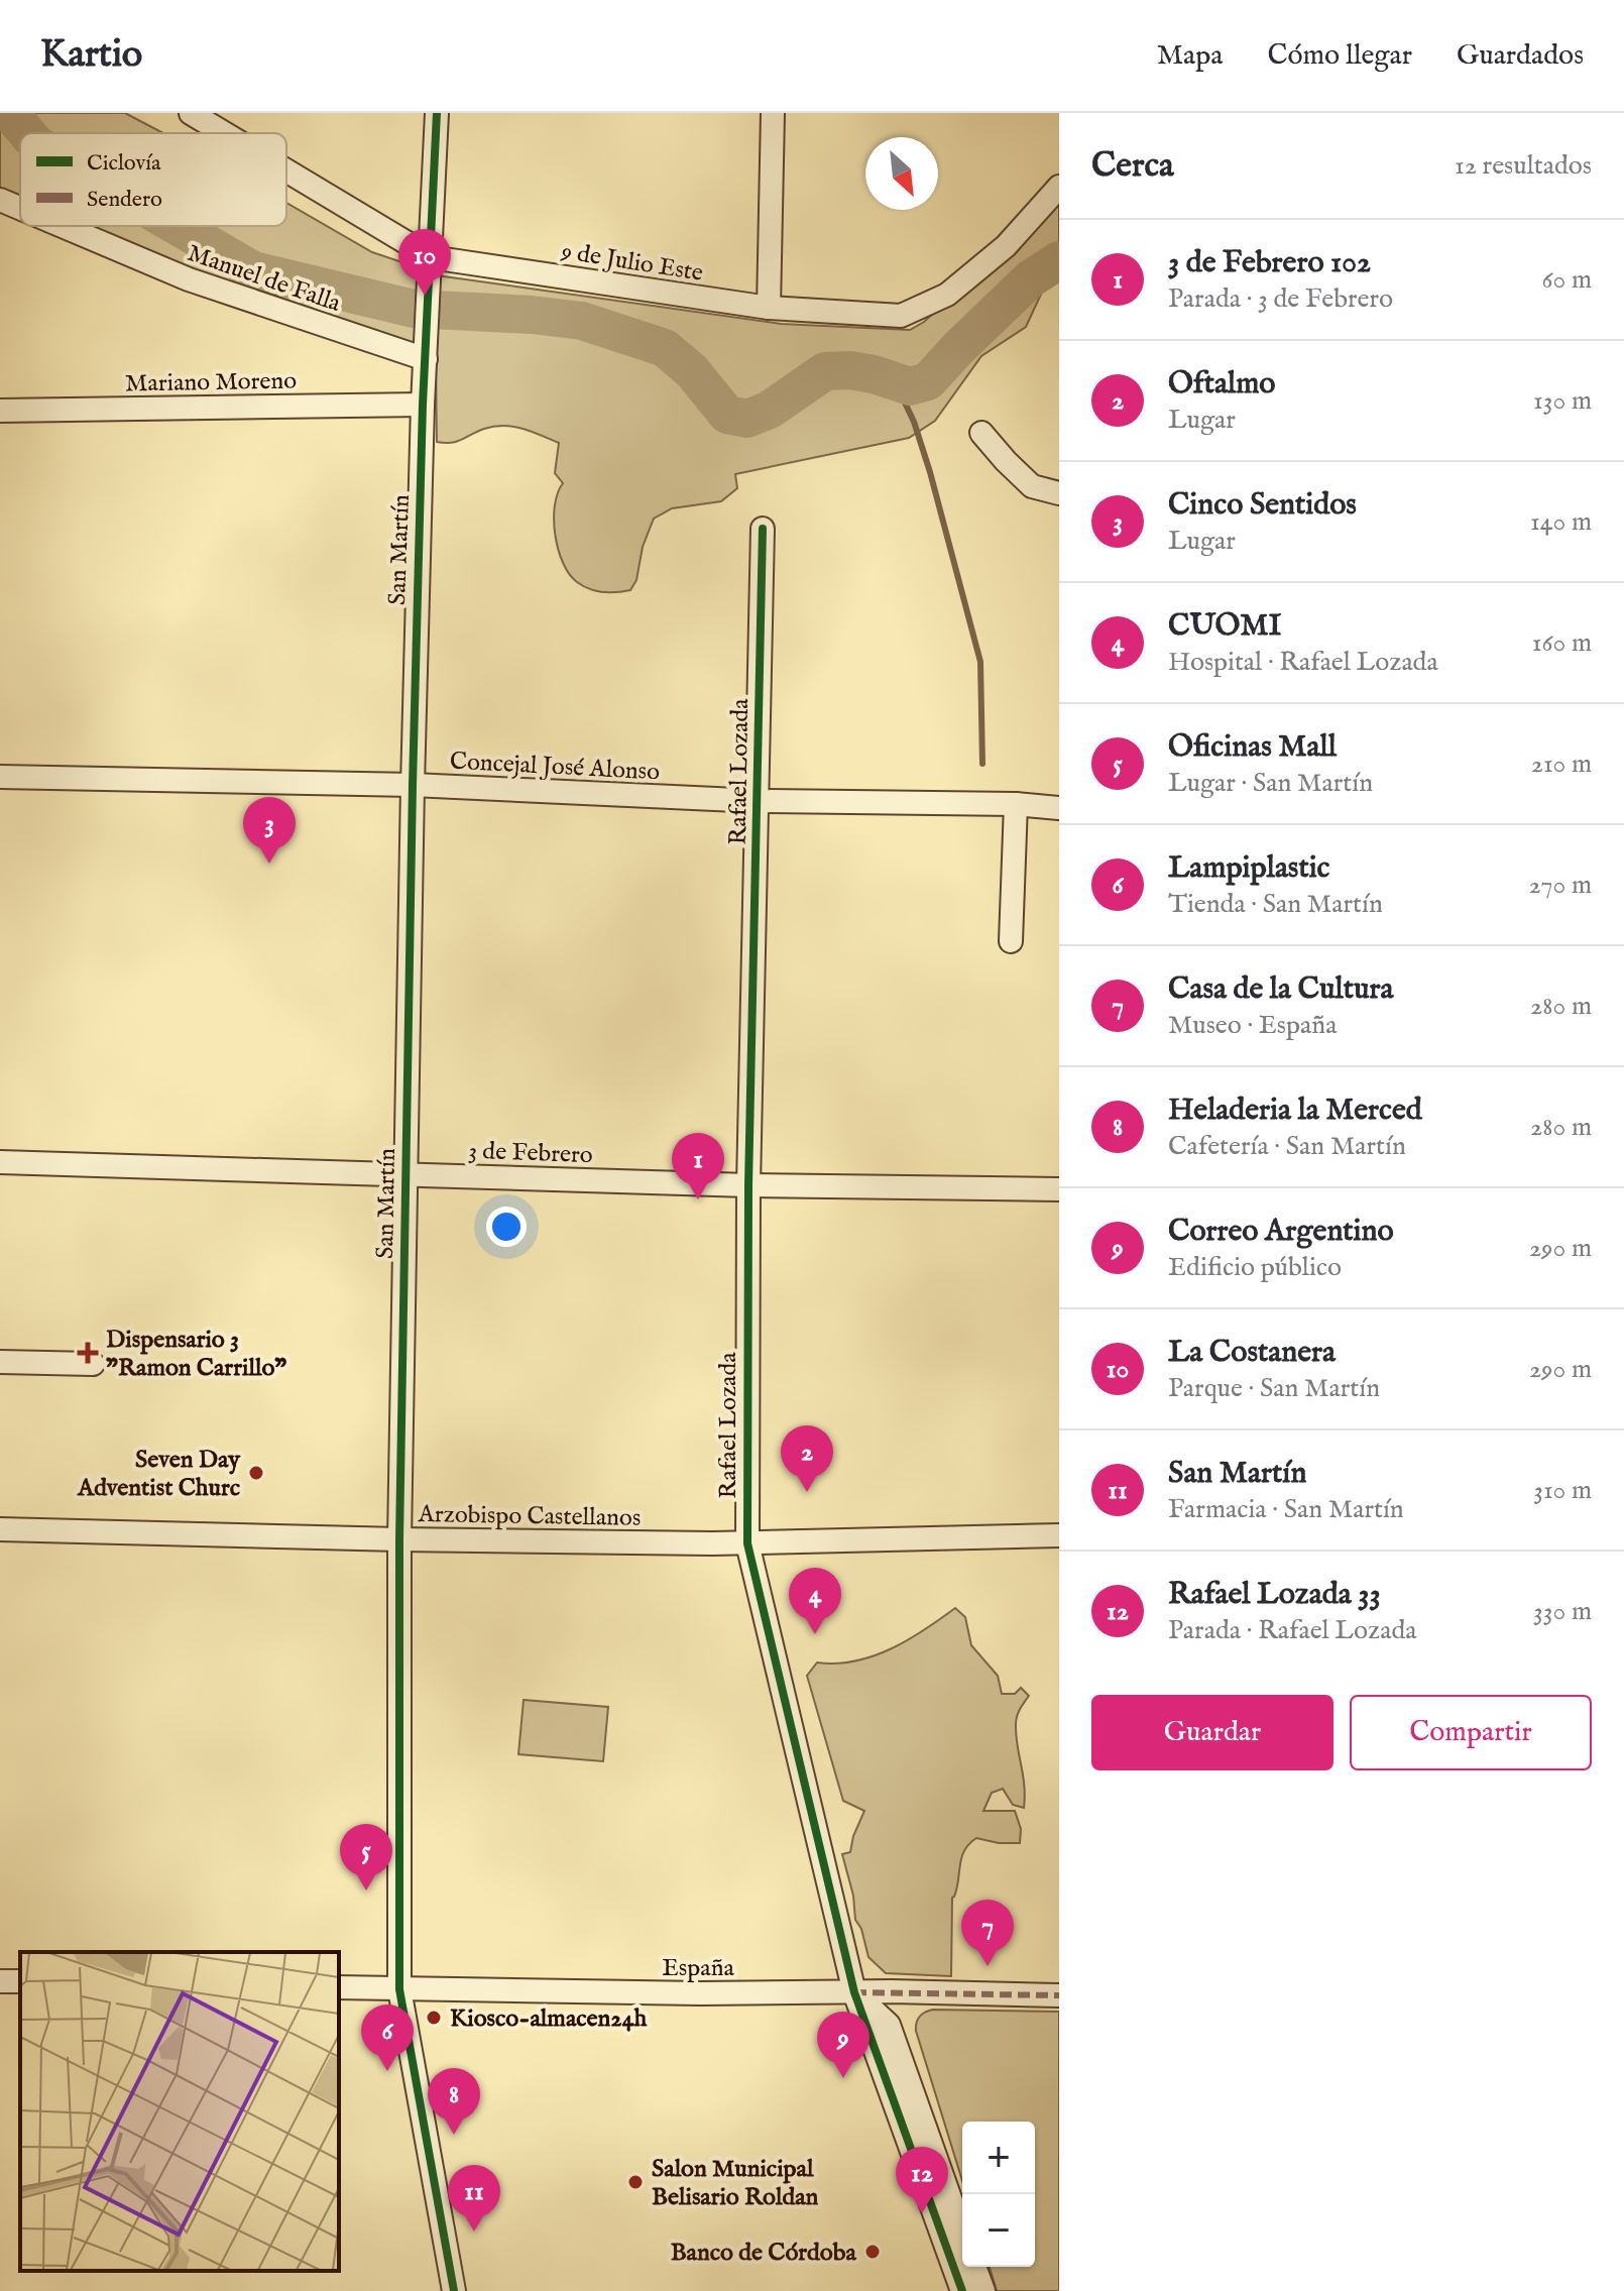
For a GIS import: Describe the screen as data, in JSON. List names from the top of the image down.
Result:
{
  "streets": {
    "street": [
      "9 de Julio Este",
      "Manuel de Falla",
      "Mariano Moreno",
      "San Martín",
      "Concejal José Alonso",
      "Rafael Lozada",
      "3 de Febrero",
      "Arzobispo Castellanos",
      "España"
    ]
  },
  "crossings": [
    ["9 de Julio Este", "San Martín"],
    ["Manuel de Falla", "San Martín"],
    ["Mariano Moreno", "San Martín"],
    ["San Martín", "Concejal José Alonso"],
    ["San Martín", "3 de Febrero"],
    ["San Martín", "Arzobispo Castellanos"],
    ["San Martín", "España"],
    ["Concejal José Alonso", "Rafael Lozada"],
    ["Rafael Lozada", "3 de Febrero"],
    ["Rafael Lozada", "Arzobispo Castellanos"],
    ["Rafael Lozada", "España"]
  ],
  "places": {
    "health": ["Dispensario 3 \"Ramon Carrillo\""],
    "other": [
      "Seven Day Adventist Churc",
      "Kiosco-almacen24h",
      "Salon Municipal Belisario Roldan",
      "Banco de Córdoba"
    ]
  },
  "legend": ["Ciclovía", "Sendero"],
  "north": "bottom right",
  "page": {
    "header": "Kartio",
    "nav": ["Mapa", "Cómo llegar", "Guardados"],
    "heading": ["Cerca", "12 resultados"],
    "list": [
      {
        "mark": "1",
        "name": "3 de Febrero 102",
        "note": "Parada · 3 de Febrero",
        "value": "60 m"
      },
      {
        "mark": "2",
        "name": "Oftalmo",
        "note": "Lugar",
        "value": "130 m"
      },
      {
        "mark": "3",
        "name": "Cinco Sentidos",
        "note": "Lugar",
        "value": "140 m"
      },
      {
        "mark": "4",
        "name": "CUOMI",
        "note": "Hospital · Rafael Lozada",
        "value": "160 m"
      },
      {
        "mark": "5",
        "name": "Oficinas Mall",
        "note": "Lugar · San Martín",
        "value": "210 m"
      },
      {
        "mark": "6",
        "name": "Lampiplastic",
        "note": "Tienda · San Martín",
        "value": "270 m"
      },
      {
        "mark": "7",
        "name": "Casa de la Cultura",
        "note": "Museo · España",
        "value": "280 m"
      },
      {
        "mark": "8",
        "name": "Heladeria la Merced",
        "note": "Cafetería · San Martín",
        "value": "280 m"
      },
      {
        "mark": "9",
        "name": "Correo Argentino",
        "note": "Edificio público",
        "value": "290 m"
      },
      {
        "mark": "10",
        "name": "La Costanera",
        "note": "Parque · San Martín",
        "value": "290 m"
      },
      {
        "mark": "11",
        "name": "San Martín",
        "note": "Farmacia · San Martín",
        "value": "310 m"
      },
      {
        "mark": "12",
        "name": "Rafael Lozada 33",
        "note": "Parada · Rafael Lozada",
        "value": "330 m"
      }
    ],
    "pins": [
      "10",
      "3",
      "1",
      "2",
      "4",
      "5",
      "7",
      "6",
      "9",
      "8",
      "12",
      "11"
    ],
    "buttons": ["Guardar", "Compartir"],
    "map_buttons": ["+", "−"]
  }
}
